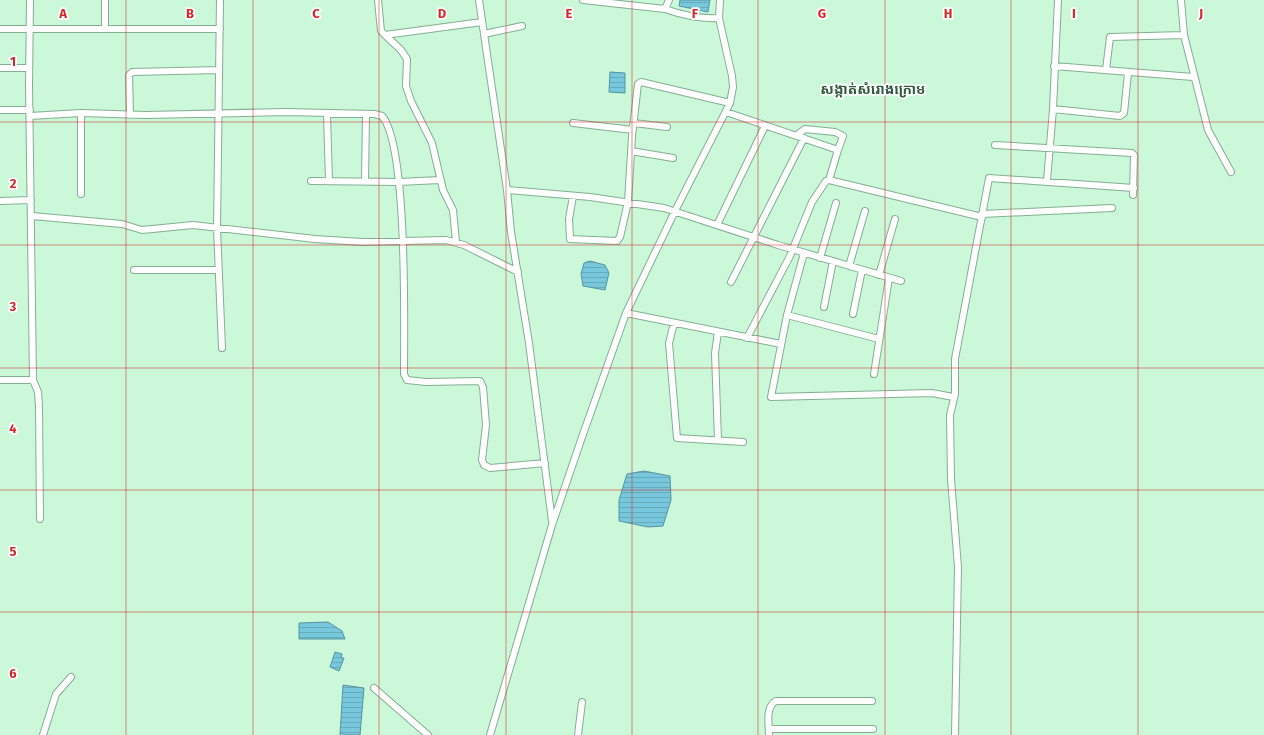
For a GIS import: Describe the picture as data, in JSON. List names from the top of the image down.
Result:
{
  "districts": ["សង្កាត់សំរោងក្រោម"],
  "grid": {
    "columns": [
      "A",
      "B",
      "C",
      "D",
      "E",
      "F",
      "G",
      "H",
      "I",
      "J"
    ],
    "rows": [
      "1",
      "2",
      "3",
      "4",
      "5",
      "6"
    ]
  }
}
